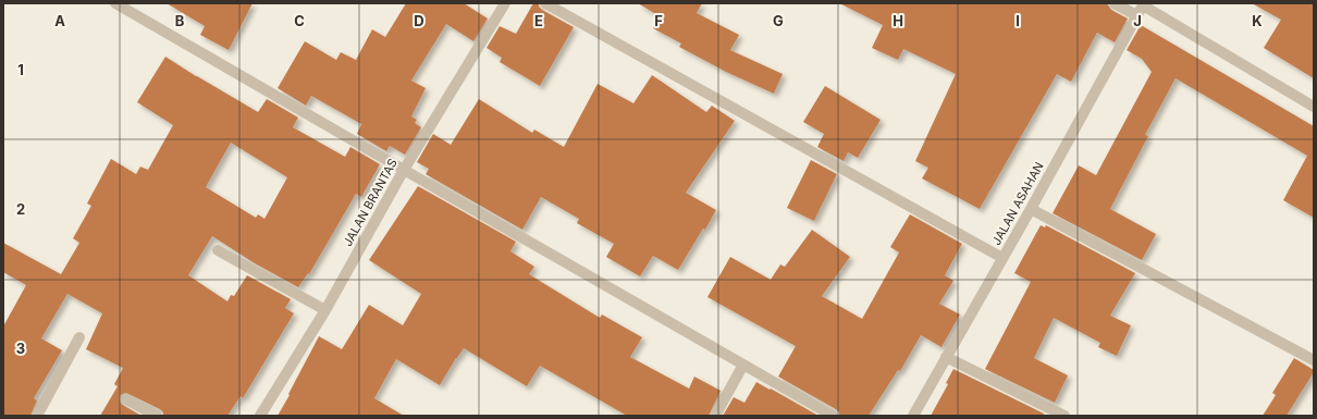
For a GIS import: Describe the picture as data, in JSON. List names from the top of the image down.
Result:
{
  "streets": {
    "street": ["JALAN BRANTAS", "JALAN ASAHAN"]
  },
  "grid": {
    "columns": [
      "A",
      "B",
      "C",
      "D",
      "E",
      "F",
      "G",
      "H",
      "I",
      "J",
      "K"
    ],
    "rows": ["1", "2", "3"]
  }
}
